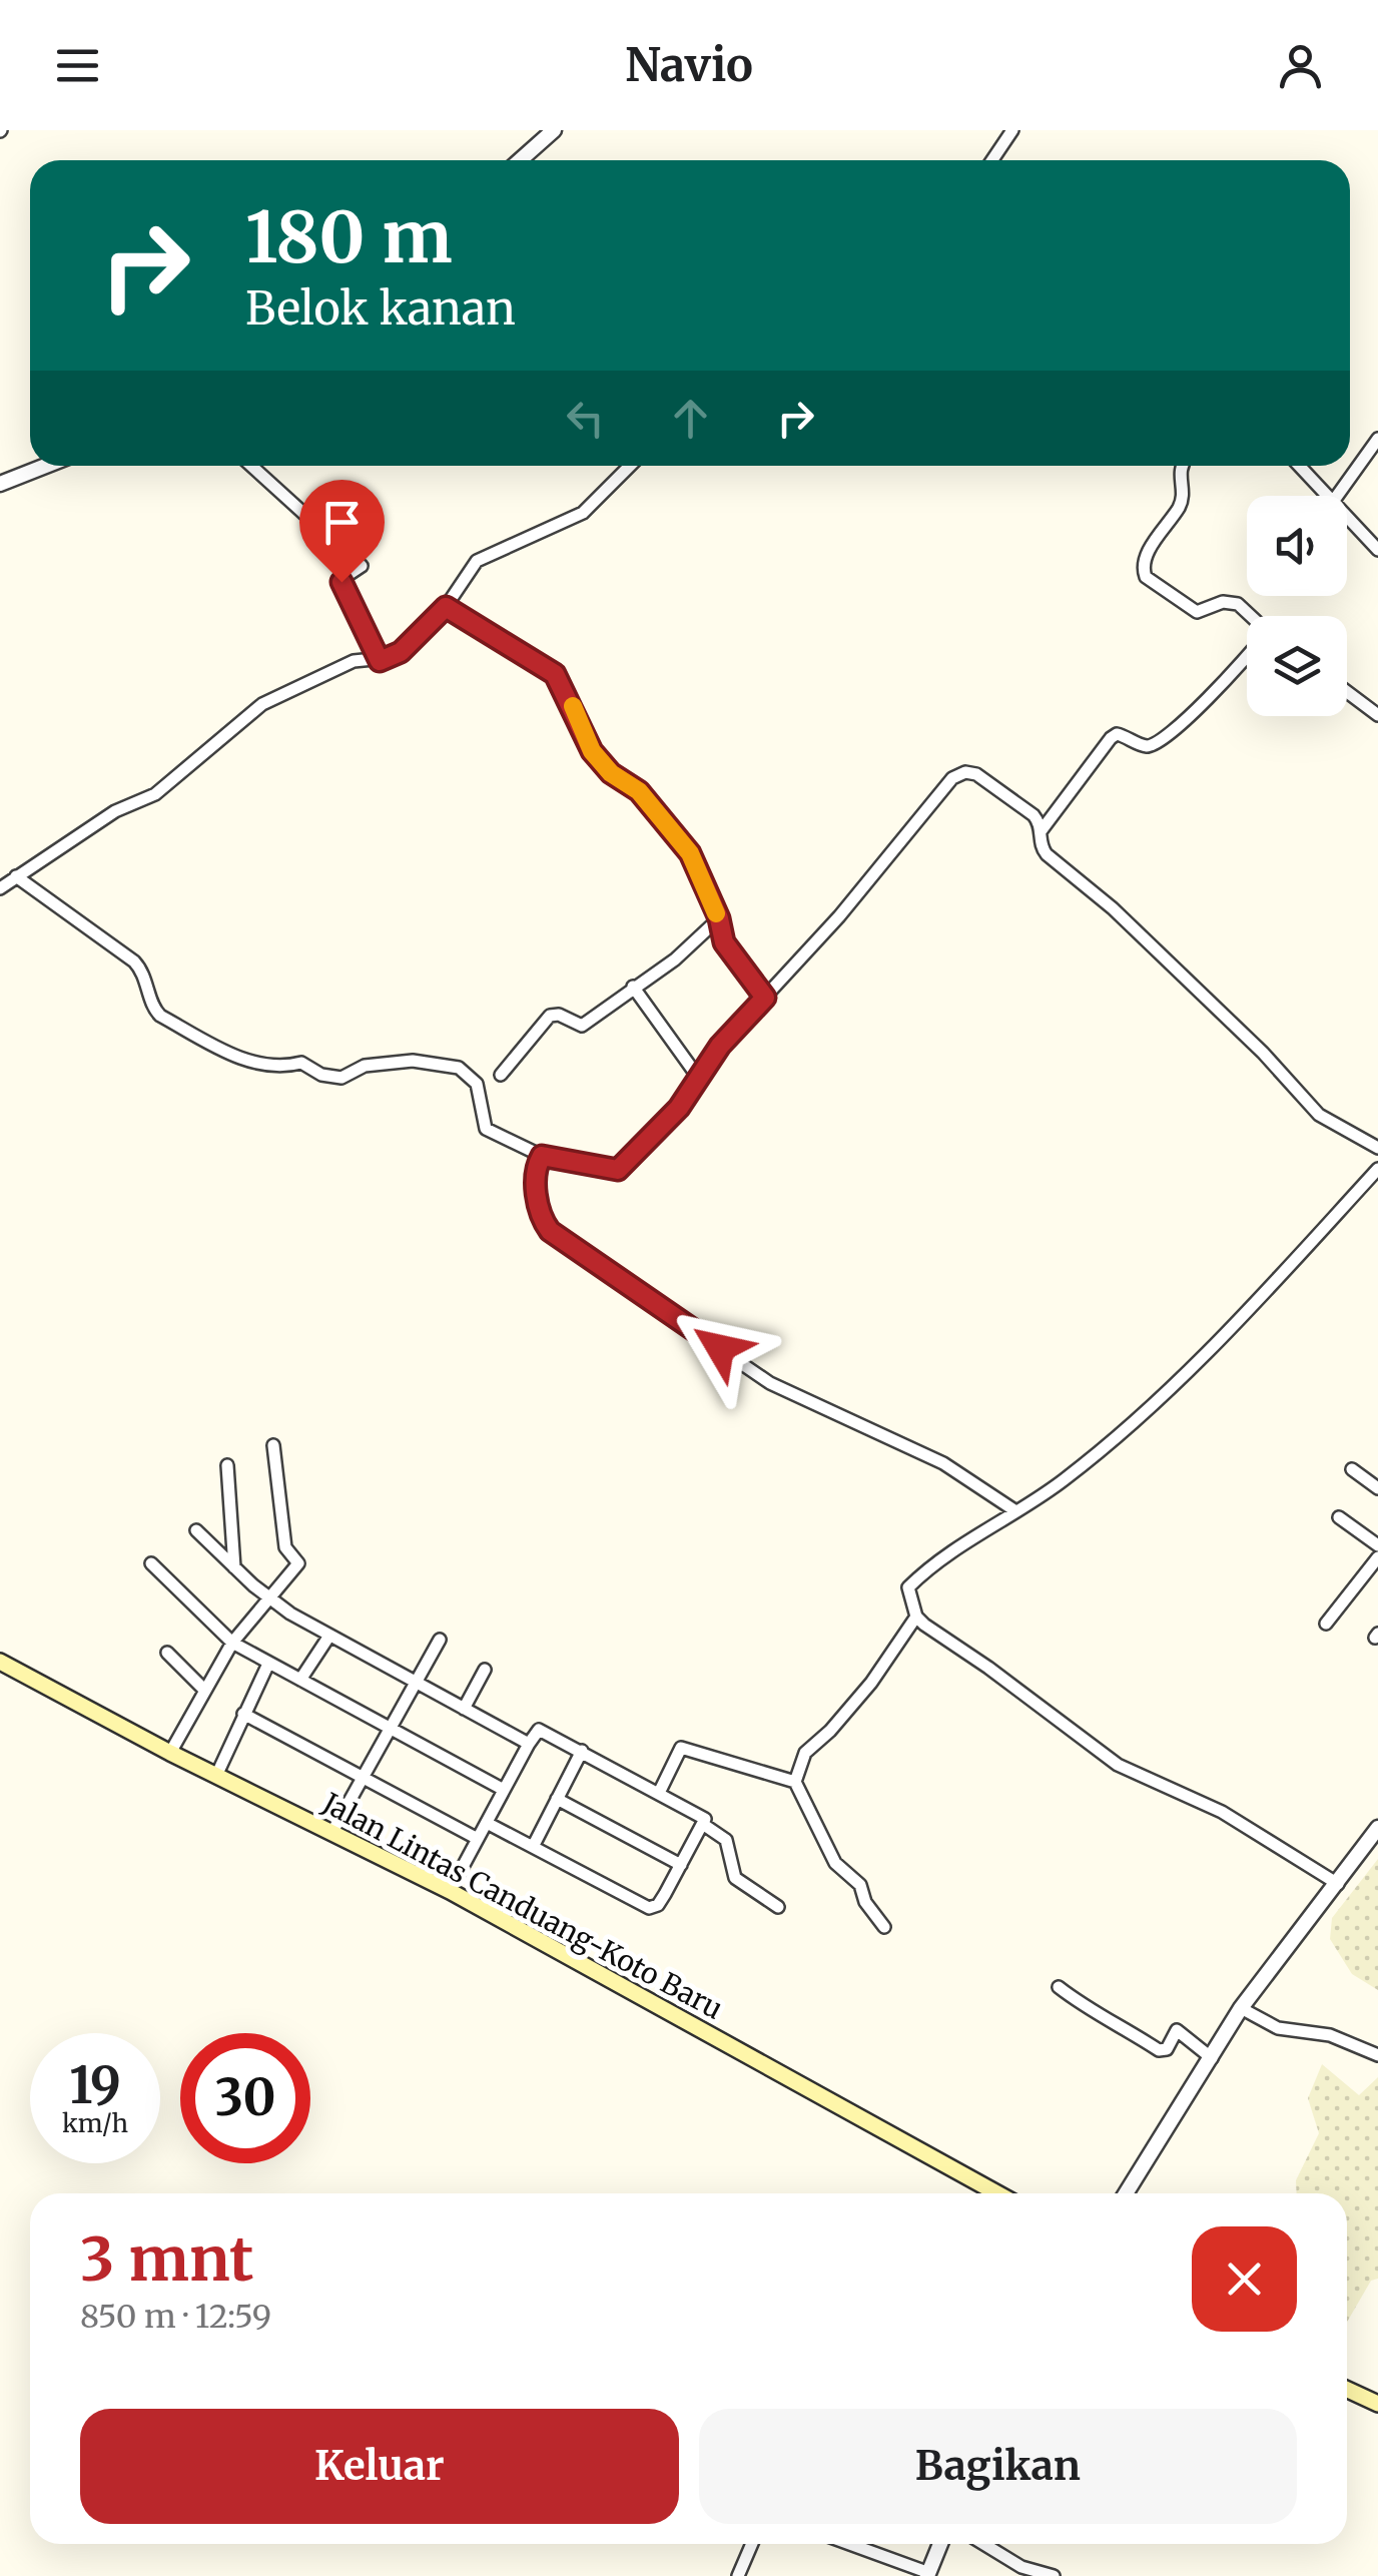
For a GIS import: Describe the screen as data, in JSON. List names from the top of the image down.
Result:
{
  "streets": {
    "main road": ["Jalan Lintas Canduang-Koto Baru"]
  },
  "page": {
    "header": "Navio",
    "turn": ["180 m", "Belok kanan"],
    "speed": "19 km/h",
    "limit": "30",
    "heading": ["3 mnt", "850 m · 12:59"],
    "buttons": ["Keluar", "Bagikan"]
  }
}
